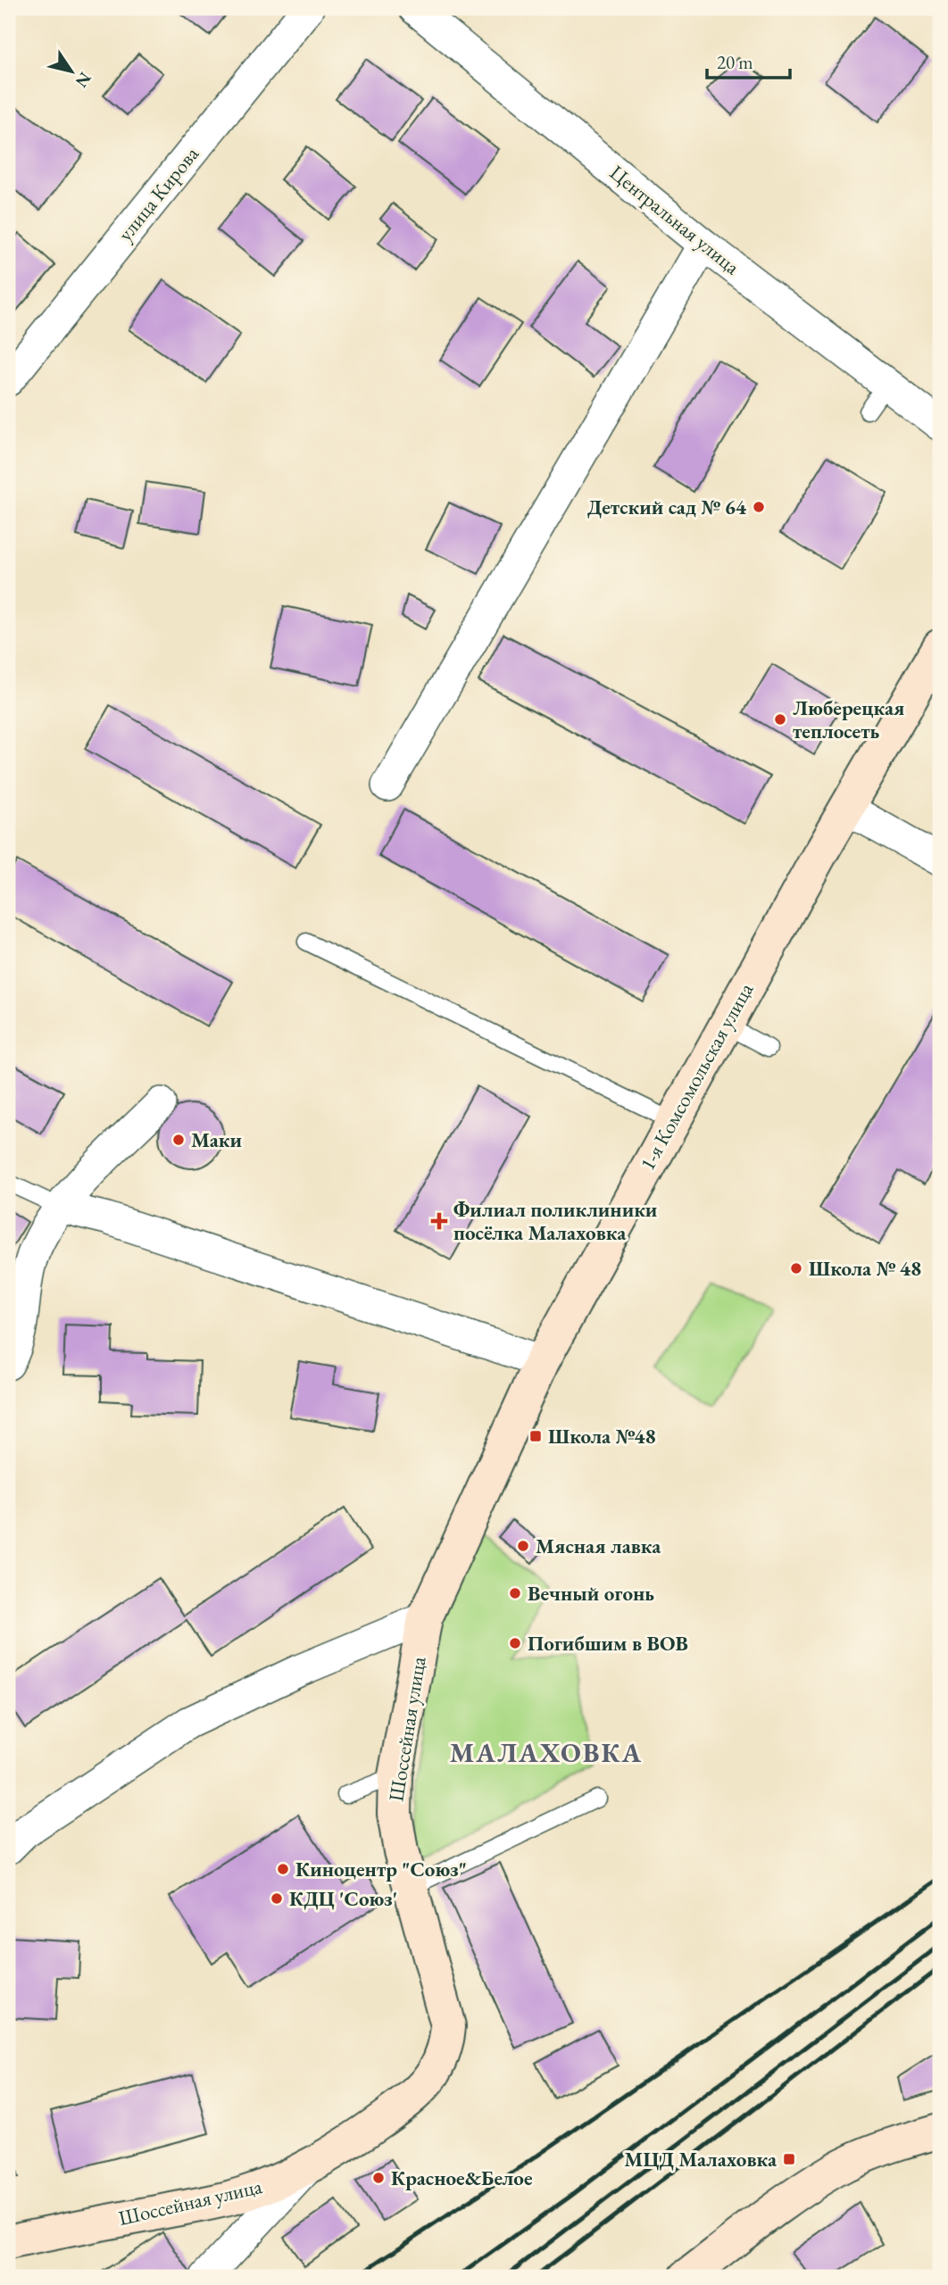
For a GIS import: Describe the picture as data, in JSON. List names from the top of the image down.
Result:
{
  "streets": {
    "main road": ["1-я Комсомольская улица", "Шоссейная улица"],
    "street": ["улица Кирова", "Центральная улица"]
  },
  "crossings": [
    ["1-я Комсомольская улица", "Шоссейная улица"]
  ],
  "districts": ["МАЛАХОВКА"],
  "places": {
    "other": [
      "Детский сад № 64",
      "Люберецкая теплосеть",
      "Маки",
      "Школа № 48",
      "Мясная лавка",
      "Вечный огонь",
      "Погибшим в ВОВ",
      "Киноцентр \"Союз\"",
      "КДЦ 'Союз'",
      "Красное&Белое"
    ],
    "health": ["Филиал поликлиники посёлка Малаховка"],
    "transit": ["Школа №48", "МЦД Малаховка"]
  },
  "scale_bar": "20 m",
  "north": "bottom right"
}
